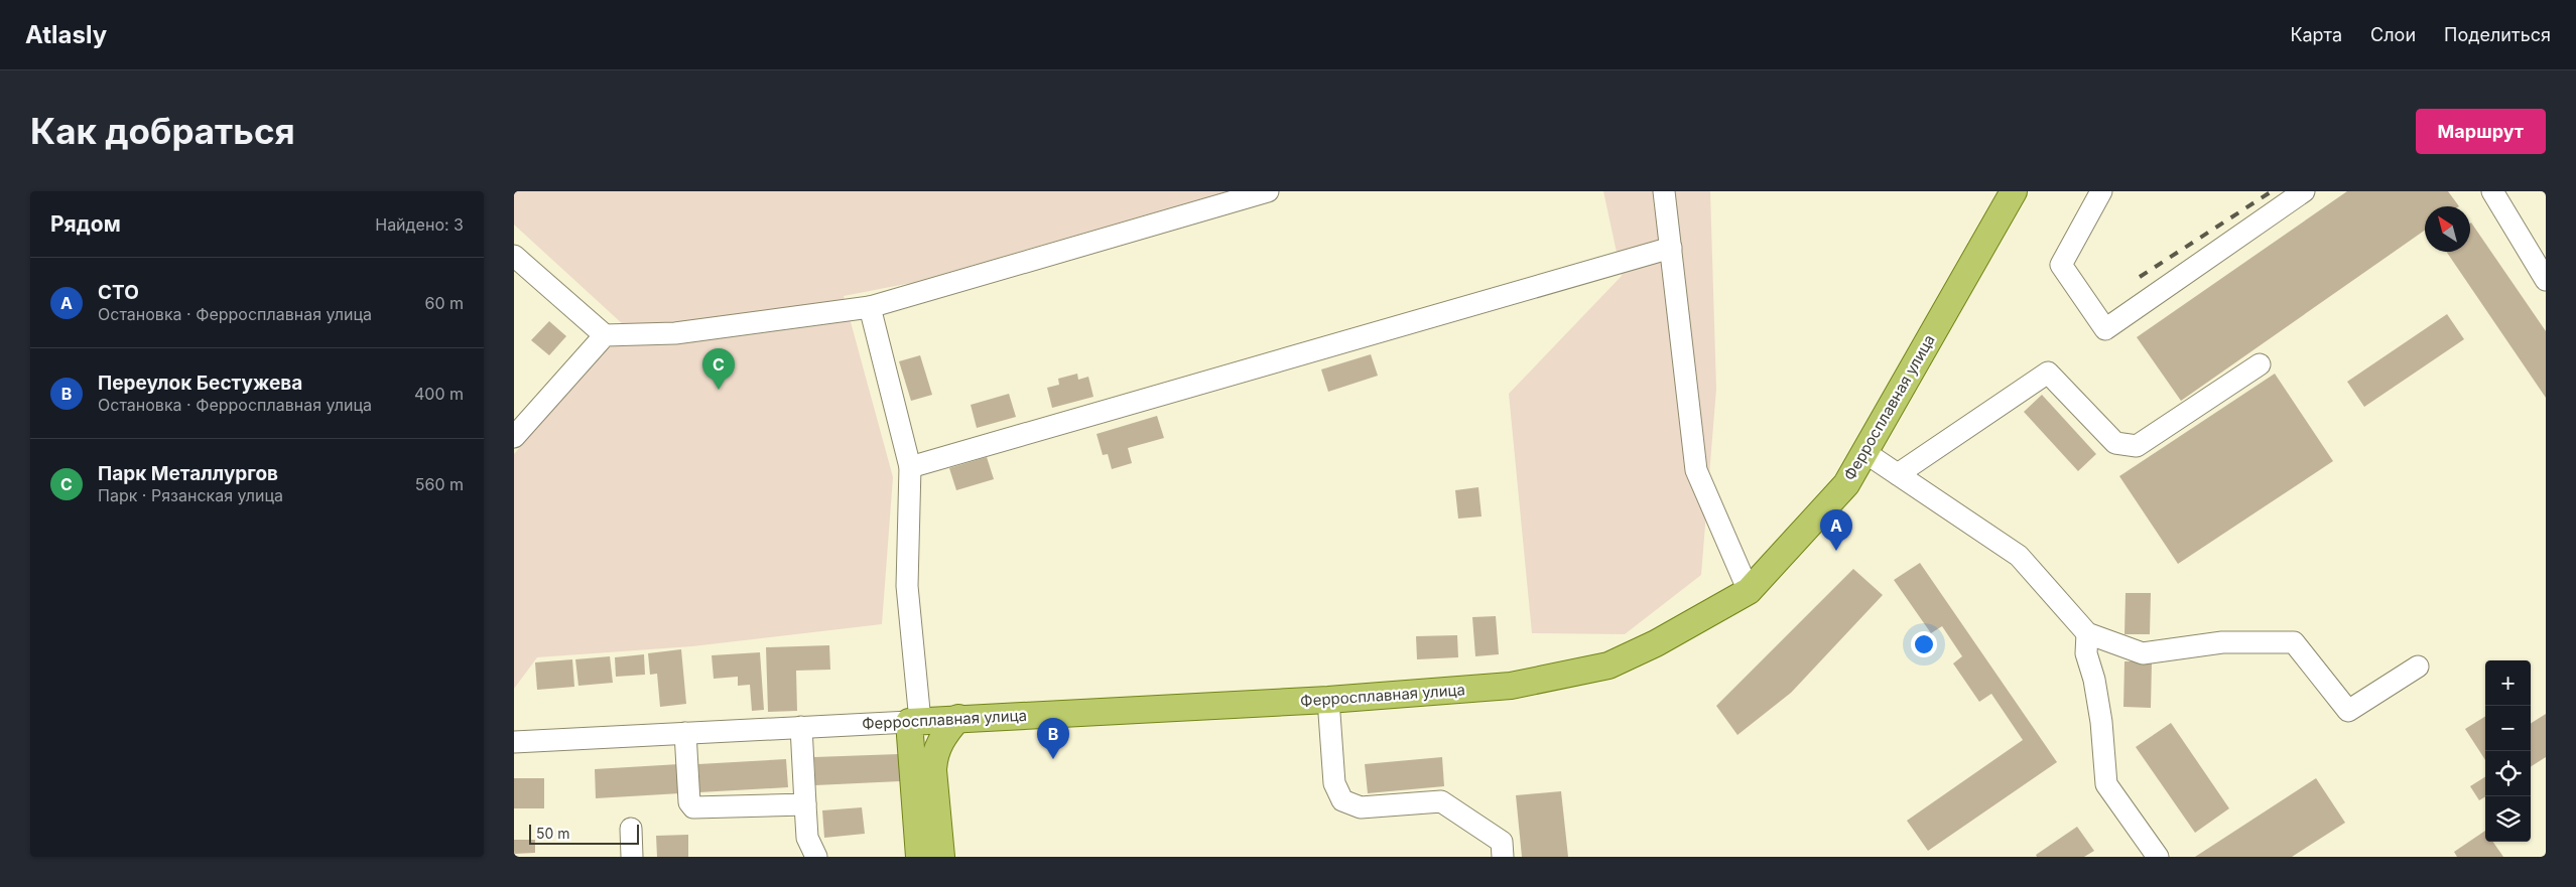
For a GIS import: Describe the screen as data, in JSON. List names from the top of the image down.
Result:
{
  "streets": {
    "main road": ["Ферросплавная улица"]
  },
  "scale_bar": "50 m",
  "north": "top left",
  "page": {
    "header": "Atlasly",
    "nav": ["Карта", "Слои", "Поделиться"],
    "buttons": "Маршрут",
    "title": "Как добраться",
    "heading": ["Рядом", "Найдено: 3"],
    "list": [
      {
        "mark": "A",
        "name": "СТО",
        "note": "Остановка · Ферросплавная улица",
        "value": "60 m"
      },
      {
        "mark": "B",
        "name": "Переулок Бестужева",
        "note": "Остановка · Ферросплавная улица",
        "value": "400 m"
      },
      {
        "mark": "C",
        "name": "Парк Металлургов",
        "note": "Парк · Рязанская улица",
        "value": "560 m"
      }
    ],
    "pins": ["C", "A", "B"],
    "map_buttons": ["+", "−"],
    "scale": "50 m"
  }
}
